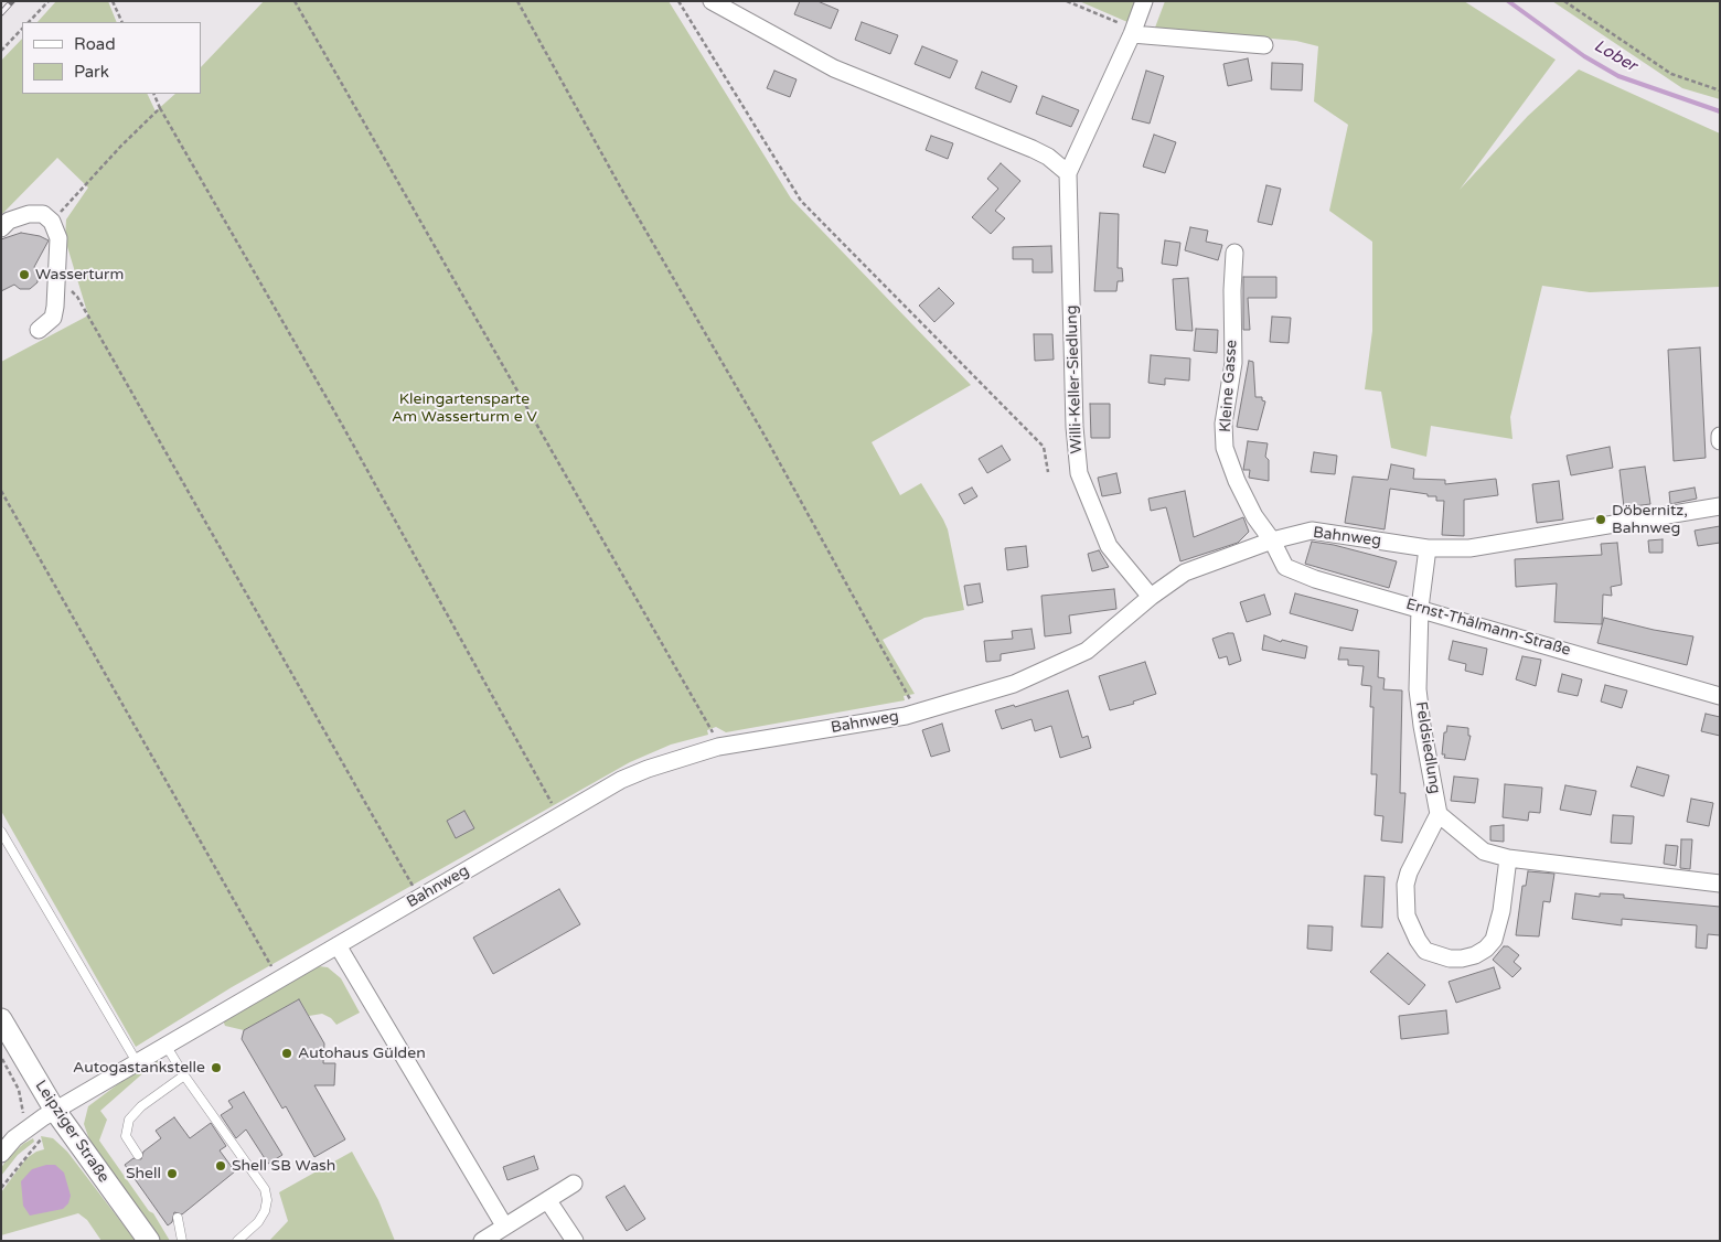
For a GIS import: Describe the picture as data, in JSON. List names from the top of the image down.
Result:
{
  "streets": {
    "street": [
      "Willi-Keller-Siedlung",
      "Kleine Gasse",
      "Bahnweg",
      "Ernst-Thälmann-Straße",
      "Feldsiedlung",
      "Leipziger Straße"
    ]
  },
  "crossings": [
    ["Willi-Keller-Siedlung", "Bahnweg"],
    ["Kleine Gasse", "Bahnweg"],
    ["Kleine Gasse", "Ernst-Thälmann-Straße"],
    ["Bahnweg", "Ernst-Thälmann-Straße"],
    ["Bahnweg", "Feldsiedlung"],
    ["Bahnweg", "Leipziger Straße"],
    ["Ernst-Thälmann-Straße", "Feldsiedlung"]
  ],
  "water": ["Lober"],
  "parks": ["Kleingartensparte Am Wasserturm e V"],
  "places": [
    "Wasserturm",
    "Döbernitz, Bahnweg",
    "Autohaus Gülden",
    "Autogastankstelle",
    "Shell SB Wash",
    "Shell"
  ],
  "legend": ["Road", "Park"]
}
